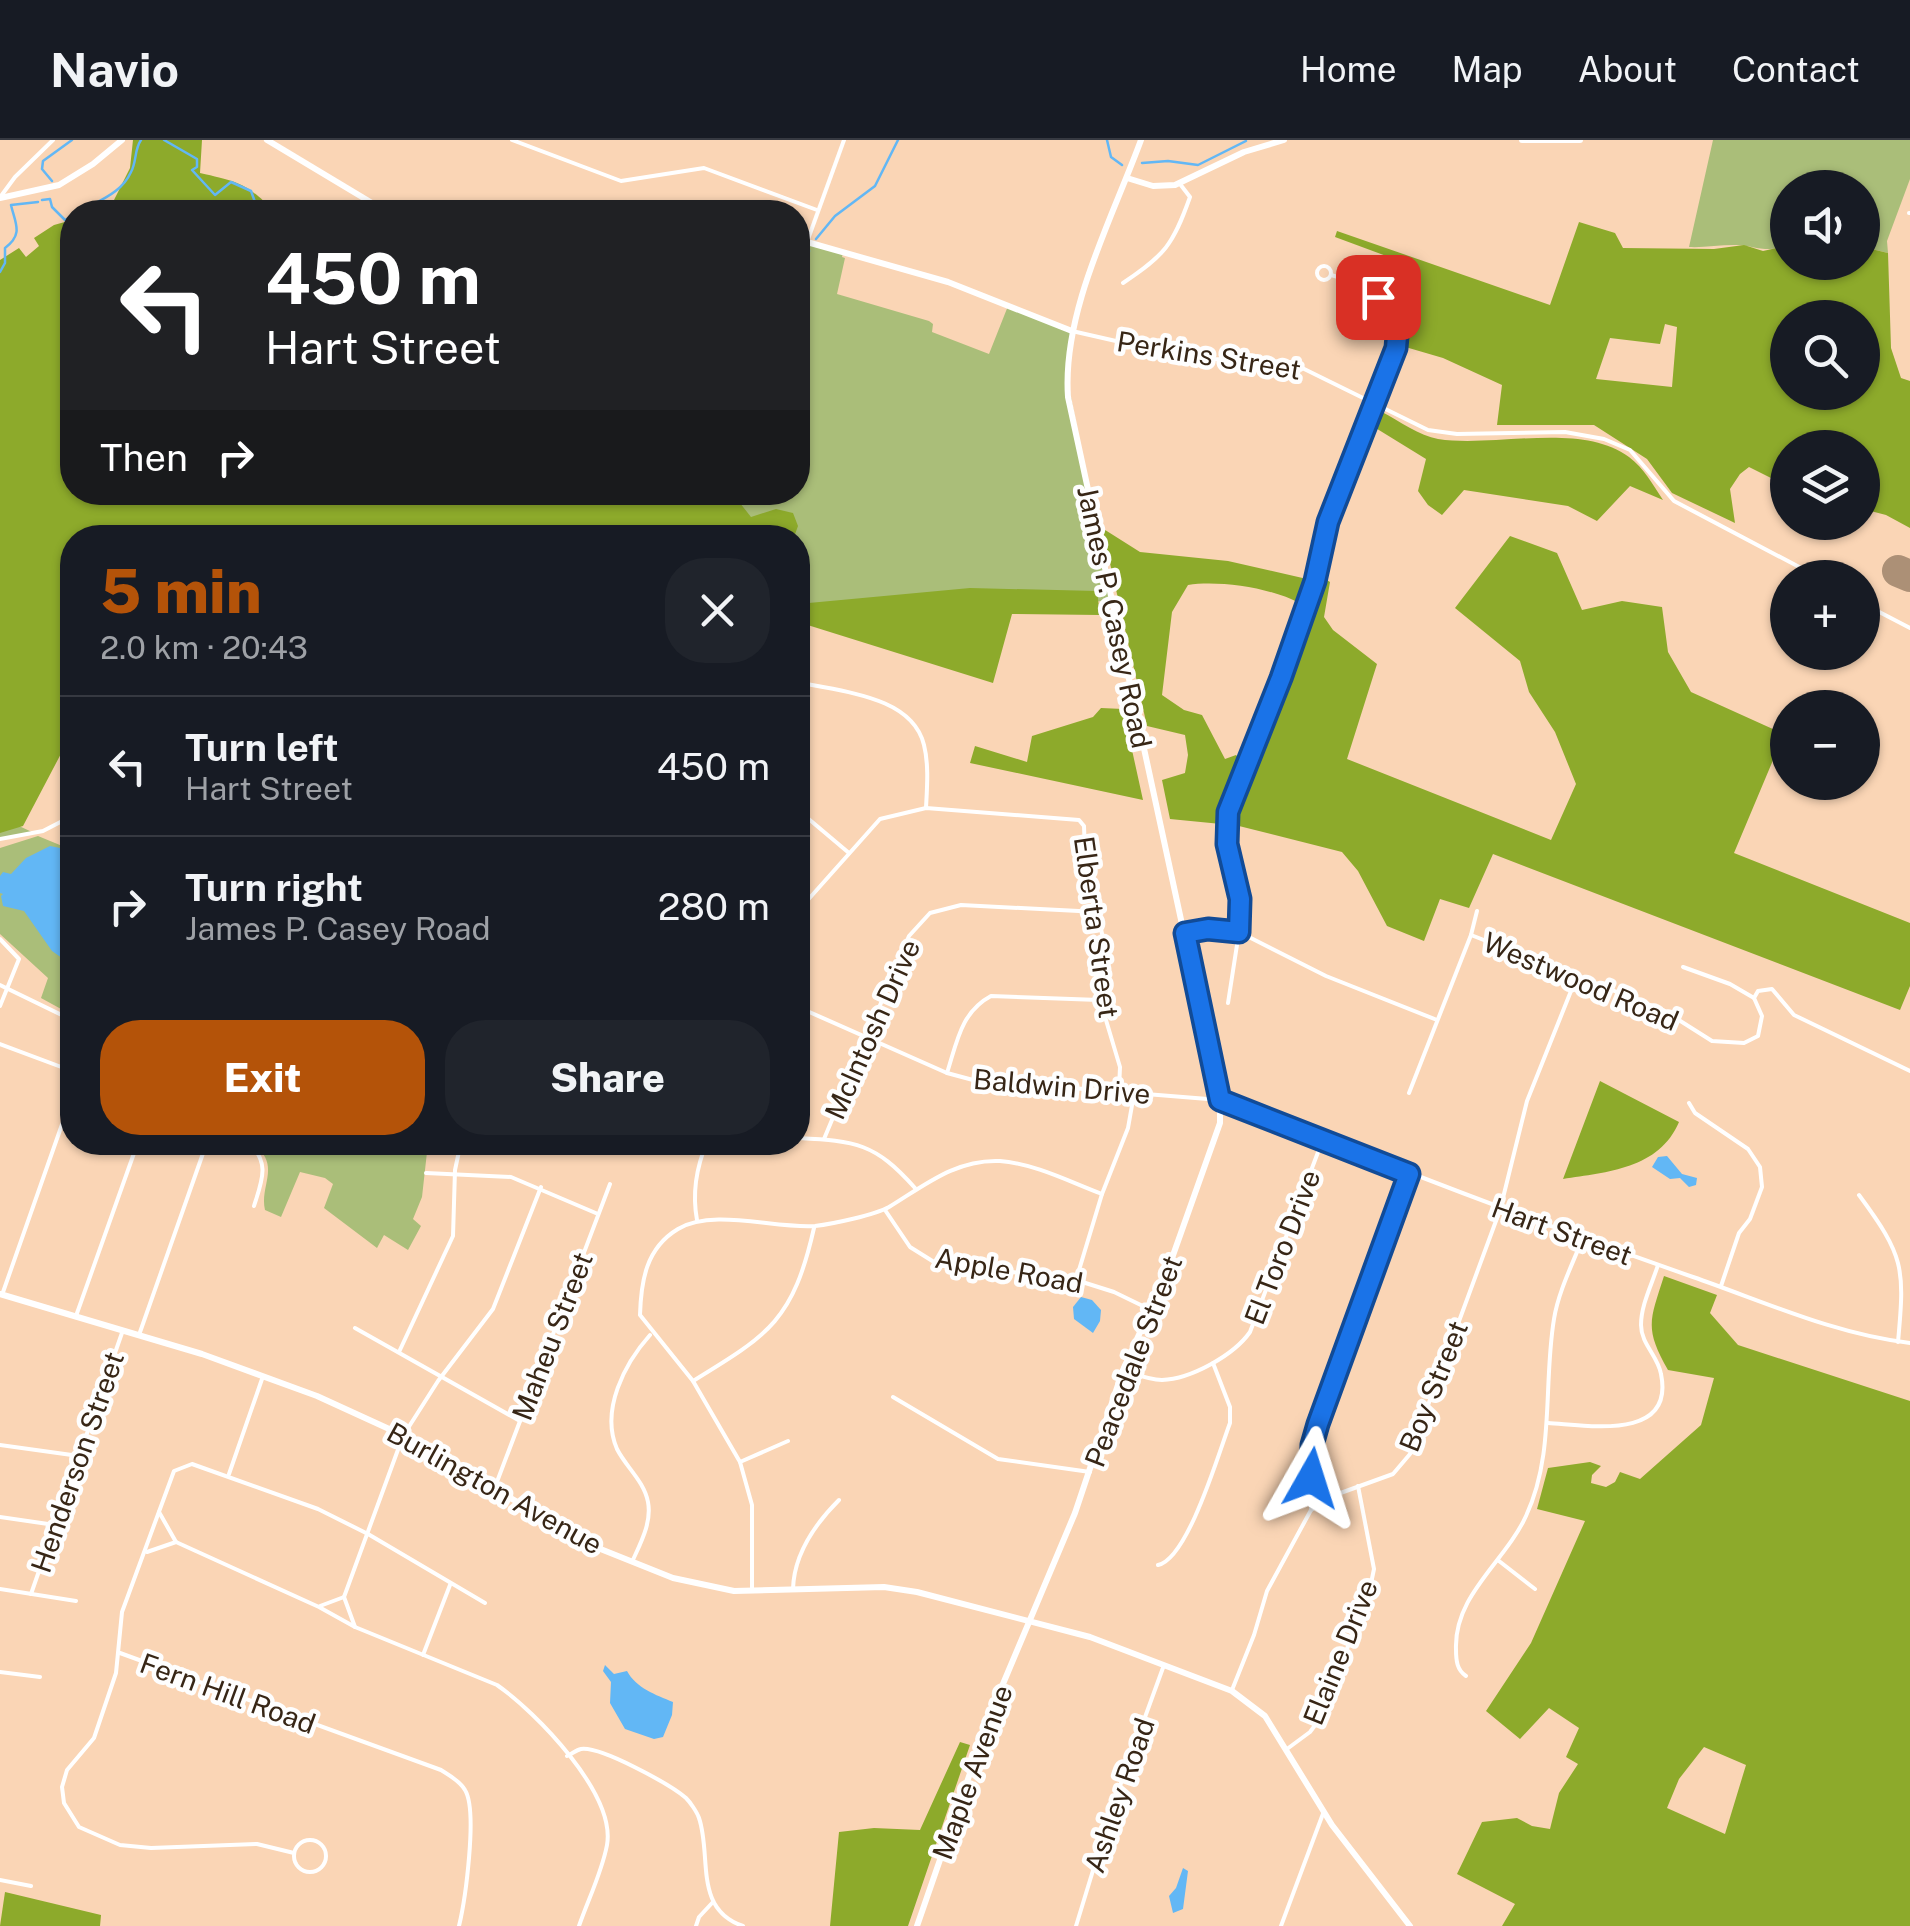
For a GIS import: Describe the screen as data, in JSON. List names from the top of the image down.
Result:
{
  "streets": {
    "main road": [
      "Perkins Street",
      "James P. Casey Road",
      "Peacedale Street",
      "Burlington Avenue",
      "Maple Avenue"
    ],
    "street": [
      "Elberta Street",
      "Westwood Road",
      "McIntosh Drive",
      "Baldwin Drive",
      "Hart Street",
      "El Toro Drive",
      "Apple Road",
      "Maheu Street",
      "Boy Street",
      "Henderson Street",
      "Elaine Drive",
      "Fern Hill Road",
      "Ashley Road"
    ]
  },
  "crossings": [
    ["Perkins Street", "James P. Casey Road"],
    ["James P. Casey Road", "Baldwin Drive"],
    ["James P. Casey Road", "Hart Street"],
    ["James P. Casey Road", "Peacedale Street"],
    ["Elberta Street", "McIntosh Drive"],
    ["Elberta Street", "Baldwin Drive"],
    ["Westwood Road", "Boy Street"],
    ["McIntosh Drive", "Baldwin Drive"],
    ["Baldwin Drive", "Hart Street"],
    ["Baldwin Drive", "Peacedale Street"],
    ["Hart Street", "El Toro Drive"],
    ["Hart Street", "Peacedale Street"],
    ["Hart Street", "Boy Street"],
    ["El Toro Drive", "Peacedale Street"],
    ["Apple Road", "Peacedale Street"],
    ["Maheu Street", "Burlington Avenue"],
    ["Peacedale Street", "Burlington Avenue"],
    ["Peacedale Street", "Maple Avenue"],
    ["Boy Street", "Elaine Drive"],
    ["Henderson Street", "Burlington Avenue"],
    ["Burlington Avenue", "Elaine Drive"],
    ["Burlington Avenue", "Maple Avenue"],
    ["Burlington Avenue", "Ashley Road"]
  ],
  "page": {
    "header": "Navio",
    "nav": [
      "Home",
      "Map",
      "About",
      "Contact"
    ],
    "map_buttons": ["+", "−"],
    "turn": ["450 m", "Hart Street"],
    "then": "Then",
    "heading": ["5 min", "2.0 km · 20:43"],
    "list": [
      {
        "name": "Turn left",
        "note": "Hart Street",
        "value": "450 m"
      },
      {
        "name": "Turn right",
        "note": "James P. Casey Road",
        "value": "280 m"
      }
    ],
    "buttons": ["Exit", "Share"]
  }
}
